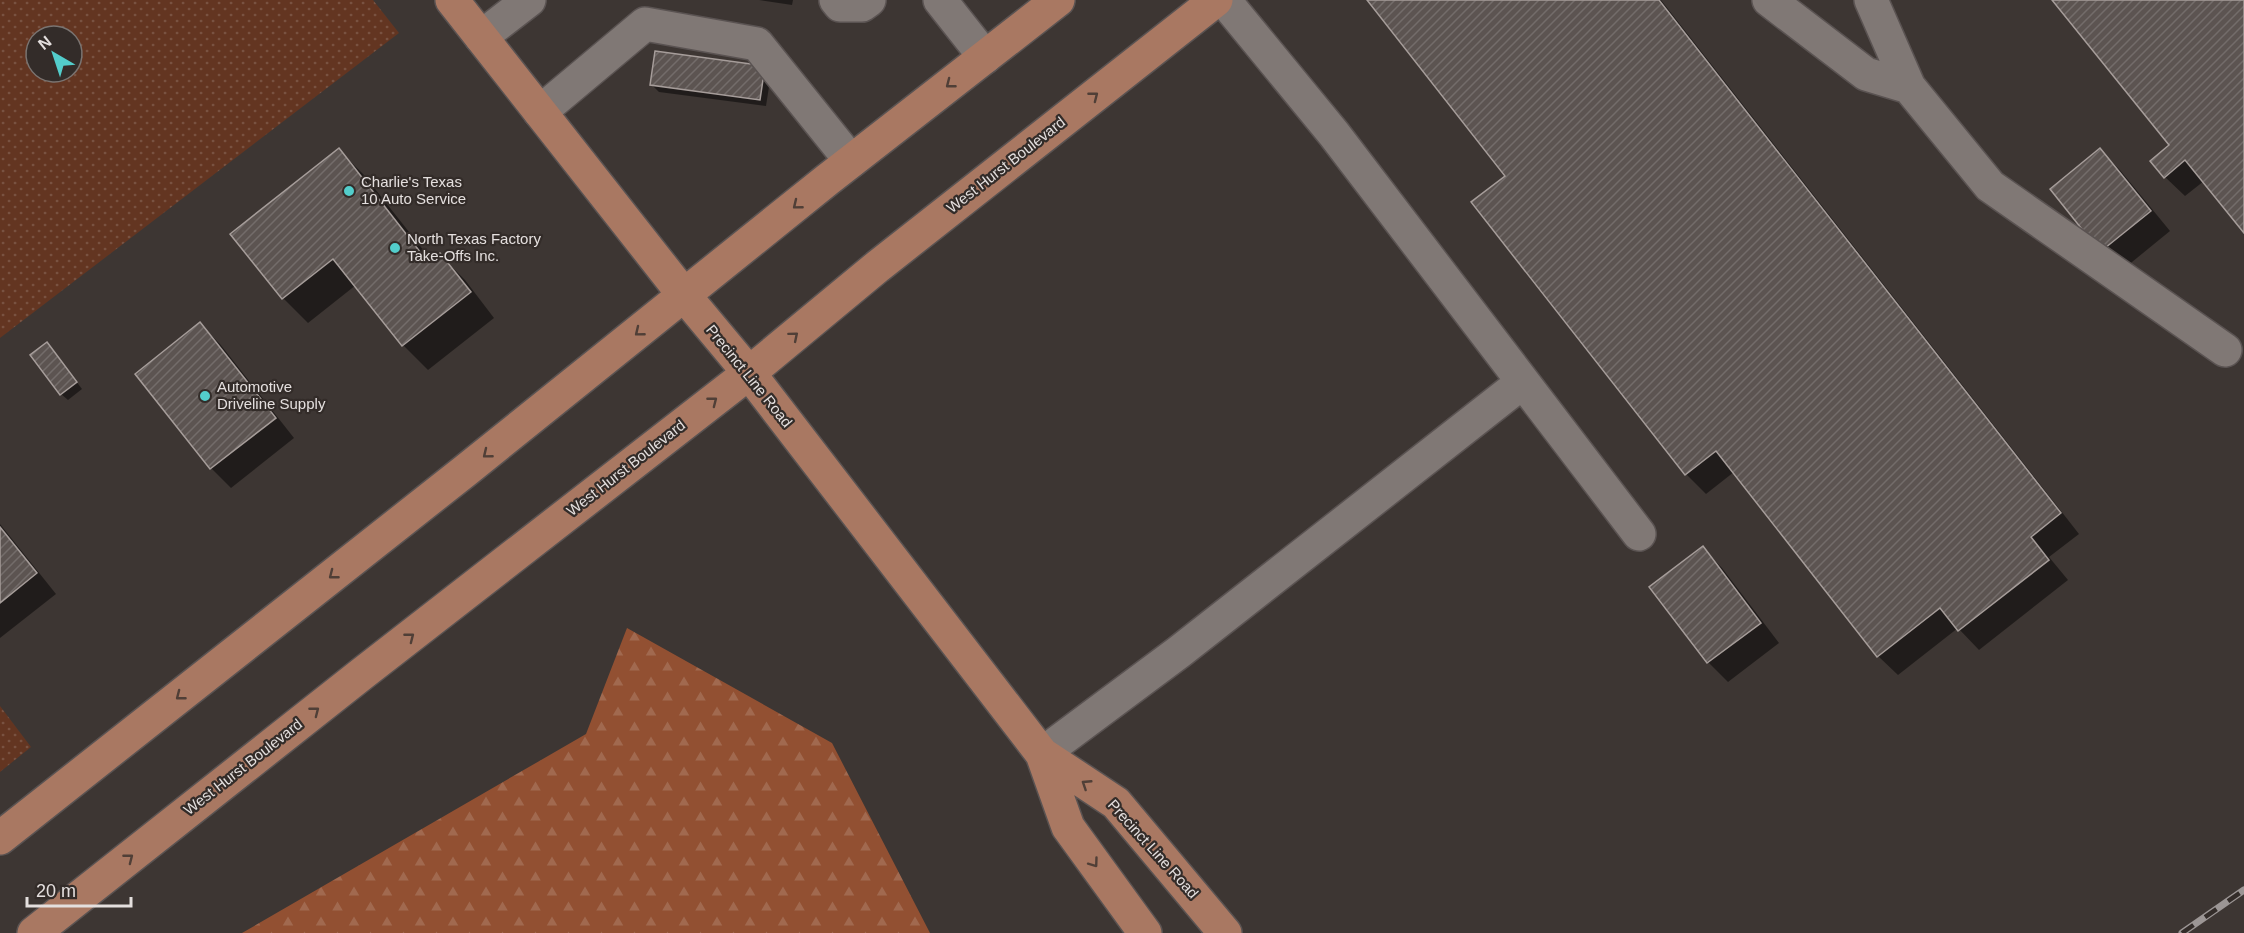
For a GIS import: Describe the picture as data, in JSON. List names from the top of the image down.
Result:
{
  "streets": {
    "main road": ["West Hurst Boulevard", "Precinct Line Road"]
  },
  "crossings": [
    ["West Hurst Boulevard", "Precinct Line Road"]
  ],
  "places": ["Charlie's Texas 10 Auto Service", "North Texas Factory Take-Offs Inc.", "Automotive Driveline Supply"],
  "scale_bar": "20 m",
  "north": "top left"
}
